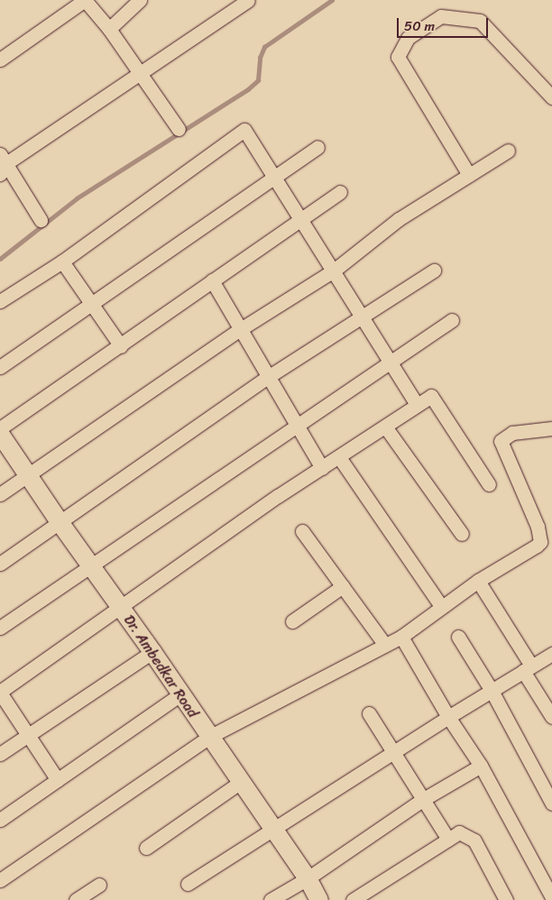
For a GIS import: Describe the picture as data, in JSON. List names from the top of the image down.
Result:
{
  "streets": {
    "street": ["Dr. Ambedkar Road"]
  },
  "scale_bar": "50 m"
}
